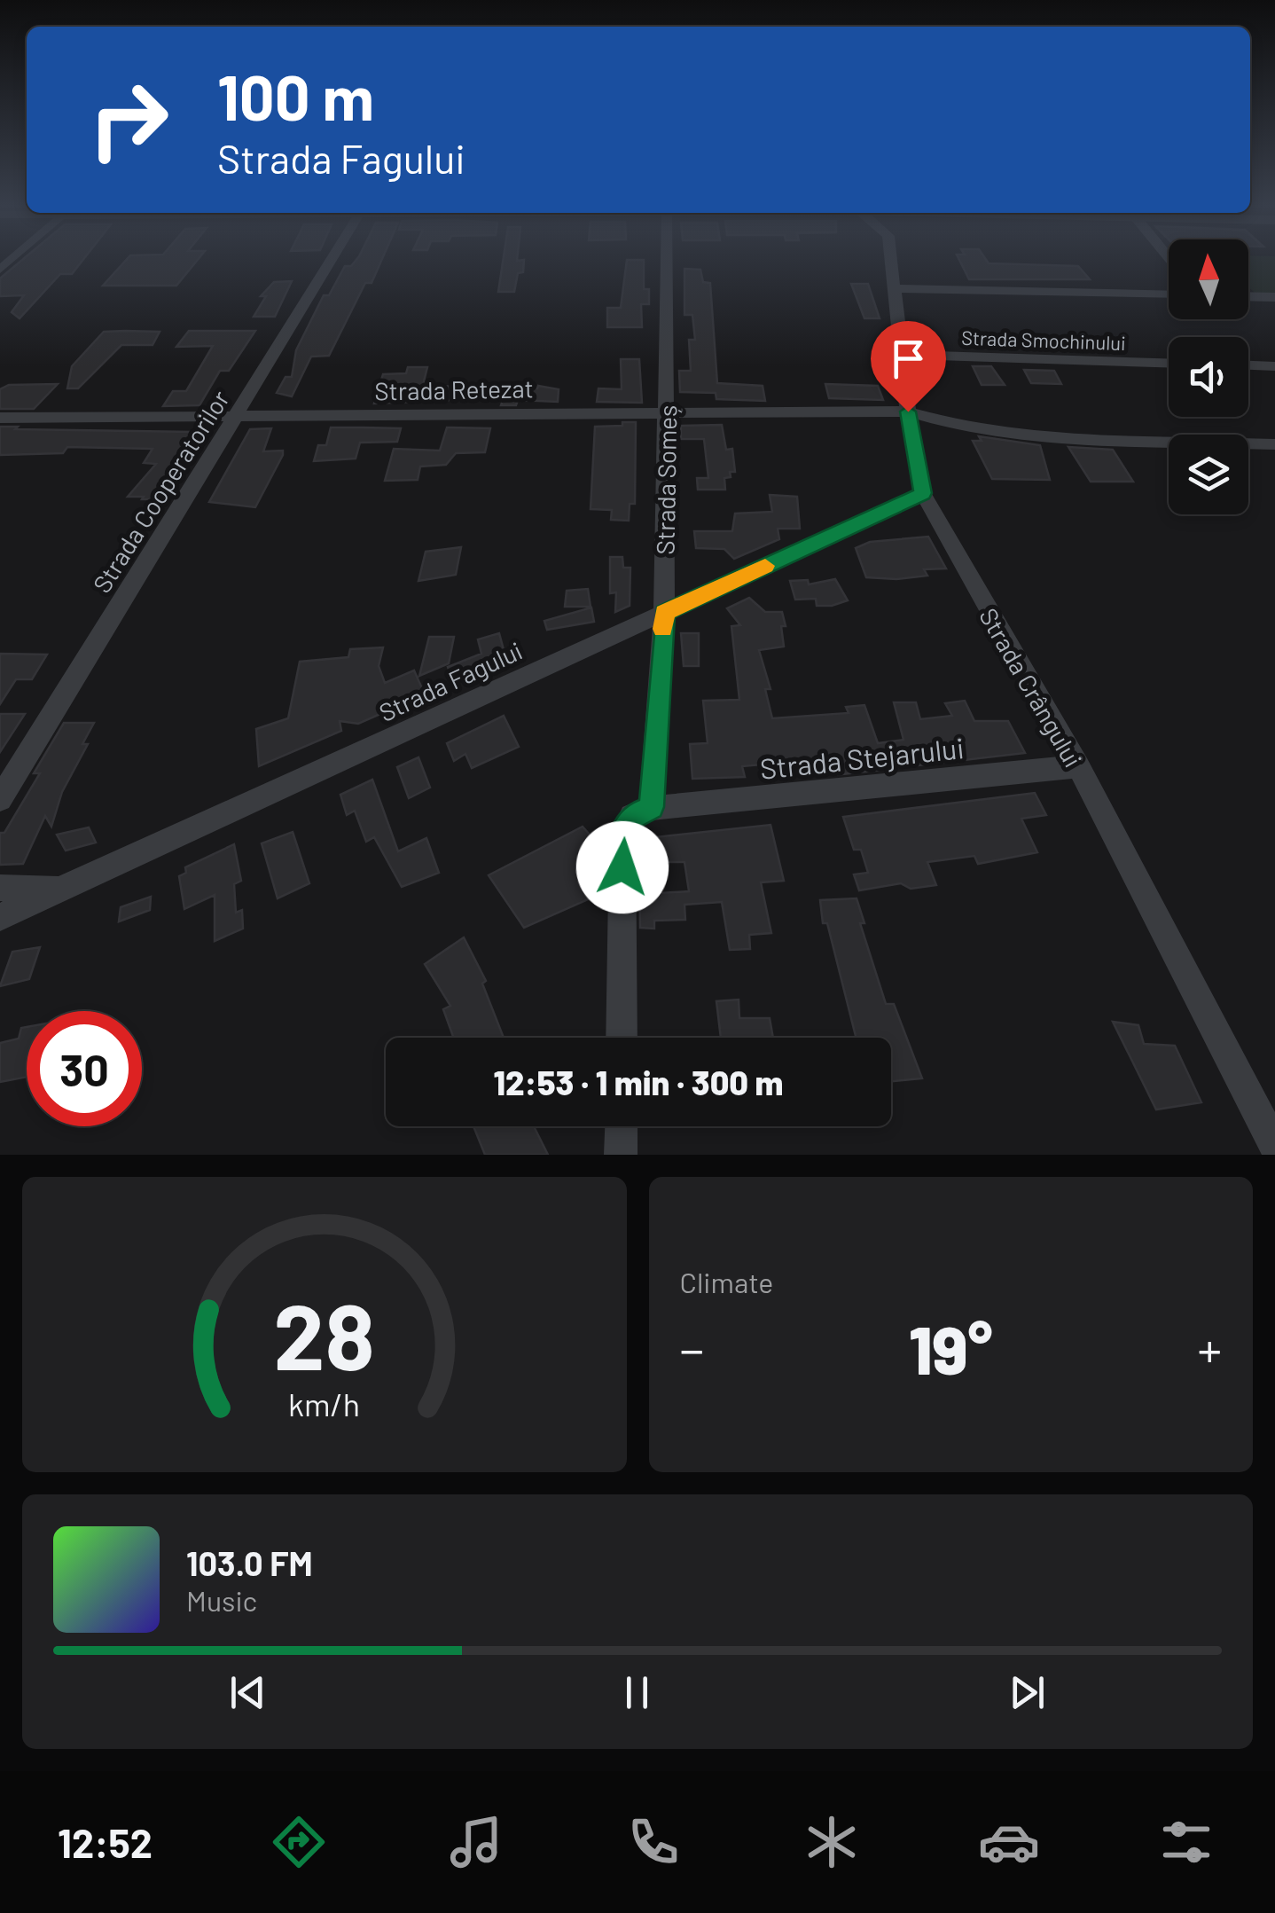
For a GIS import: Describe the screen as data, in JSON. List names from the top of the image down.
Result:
{
  "streets": {
    "street": [
      "Strada Smochinului",
      "Strada Retezat",
      "Strada Someș",
      "Strada Cooperatorilor",
      "Strada Fagului",
      "Strada Crângului",
      "Strada Stejarului"
    ]
  },
  "crossings": [
    ["Strada Smochinului", "Strada Crângului"],
    ["Strada Retezat", "Strada Someș"],
    ["Strada Retezat", "Strada Cooperatorilor"],
    ["Strada Retezat", "Strada Crângului"],
    ["Strada Someș", "Strada Fagului"],
    ["Strada Someș", "Strada Stejarului"],
    ["Strada Fagului", "Strada Crângului"],
    ["Strada Crângului", "Strada Stejarului"]
  ],
  "north": "top",
  "page": {
    "turn": ["100 m", "Strada Fagului"],
    "limit": "30",
    "trip": "12:53 · 1 min · 300 m",
    "tile": "Climate",
    "heat": ["−", "19°", "+"],
    "song": ["103.0 FM", "Music"],
    "tabs": "12:52",
    "gauge": ["28", "km/h"]
  }
}
